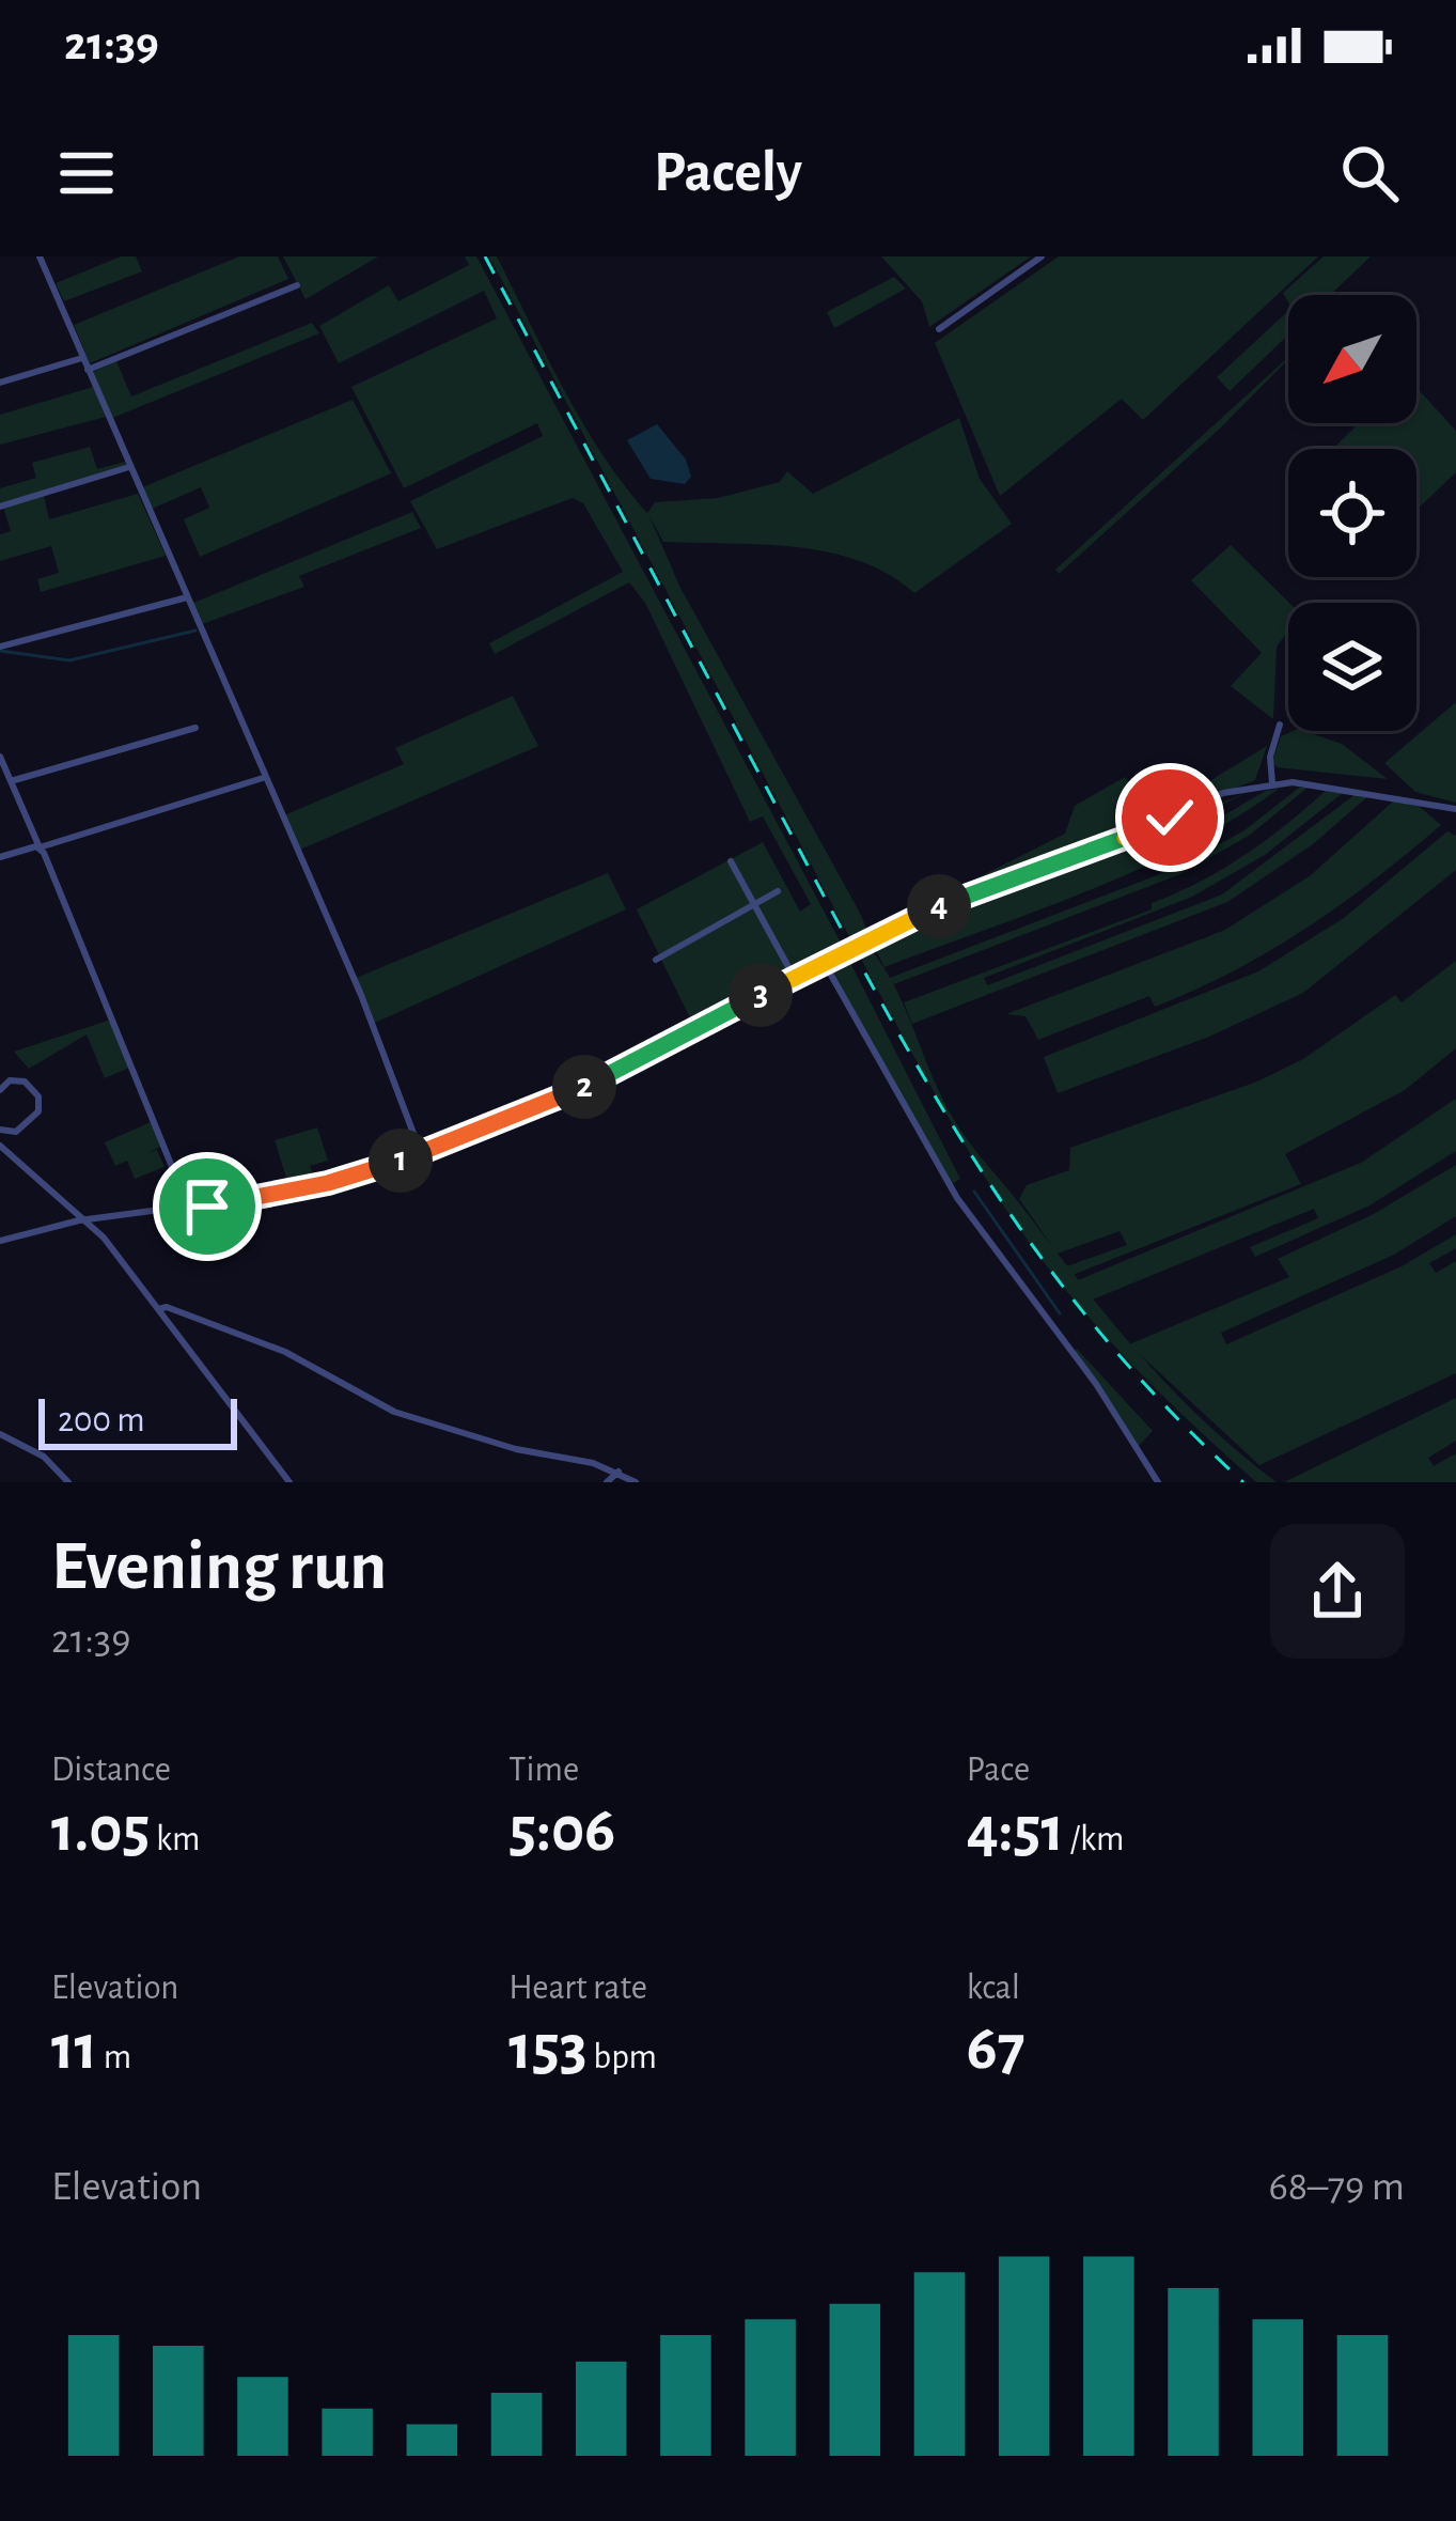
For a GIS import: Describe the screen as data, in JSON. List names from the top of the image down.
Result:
{
  "scale_bar": "200 m",
  "north": "bottom left",
  "page": {
    "status": "21:39",
    "header": "Pacely",
    "pins": [
      "4",
      "3",
      "2",
      "1"
    ],
    "scale": "200 m",
    "heading": ["Evening run", "21:39"],
    "stats": [
      ["Distance", "1.05 km"],
      ["Time", "5:06"],
      ["Pace", "4:51 /km"],
      ["Elevation", "11 m"],
      ["Heart rate", "153 bpm"],
      ["kcal", "67"]
    ],
    "chart": ["Elevation", "68–79 m"]
  }
}
